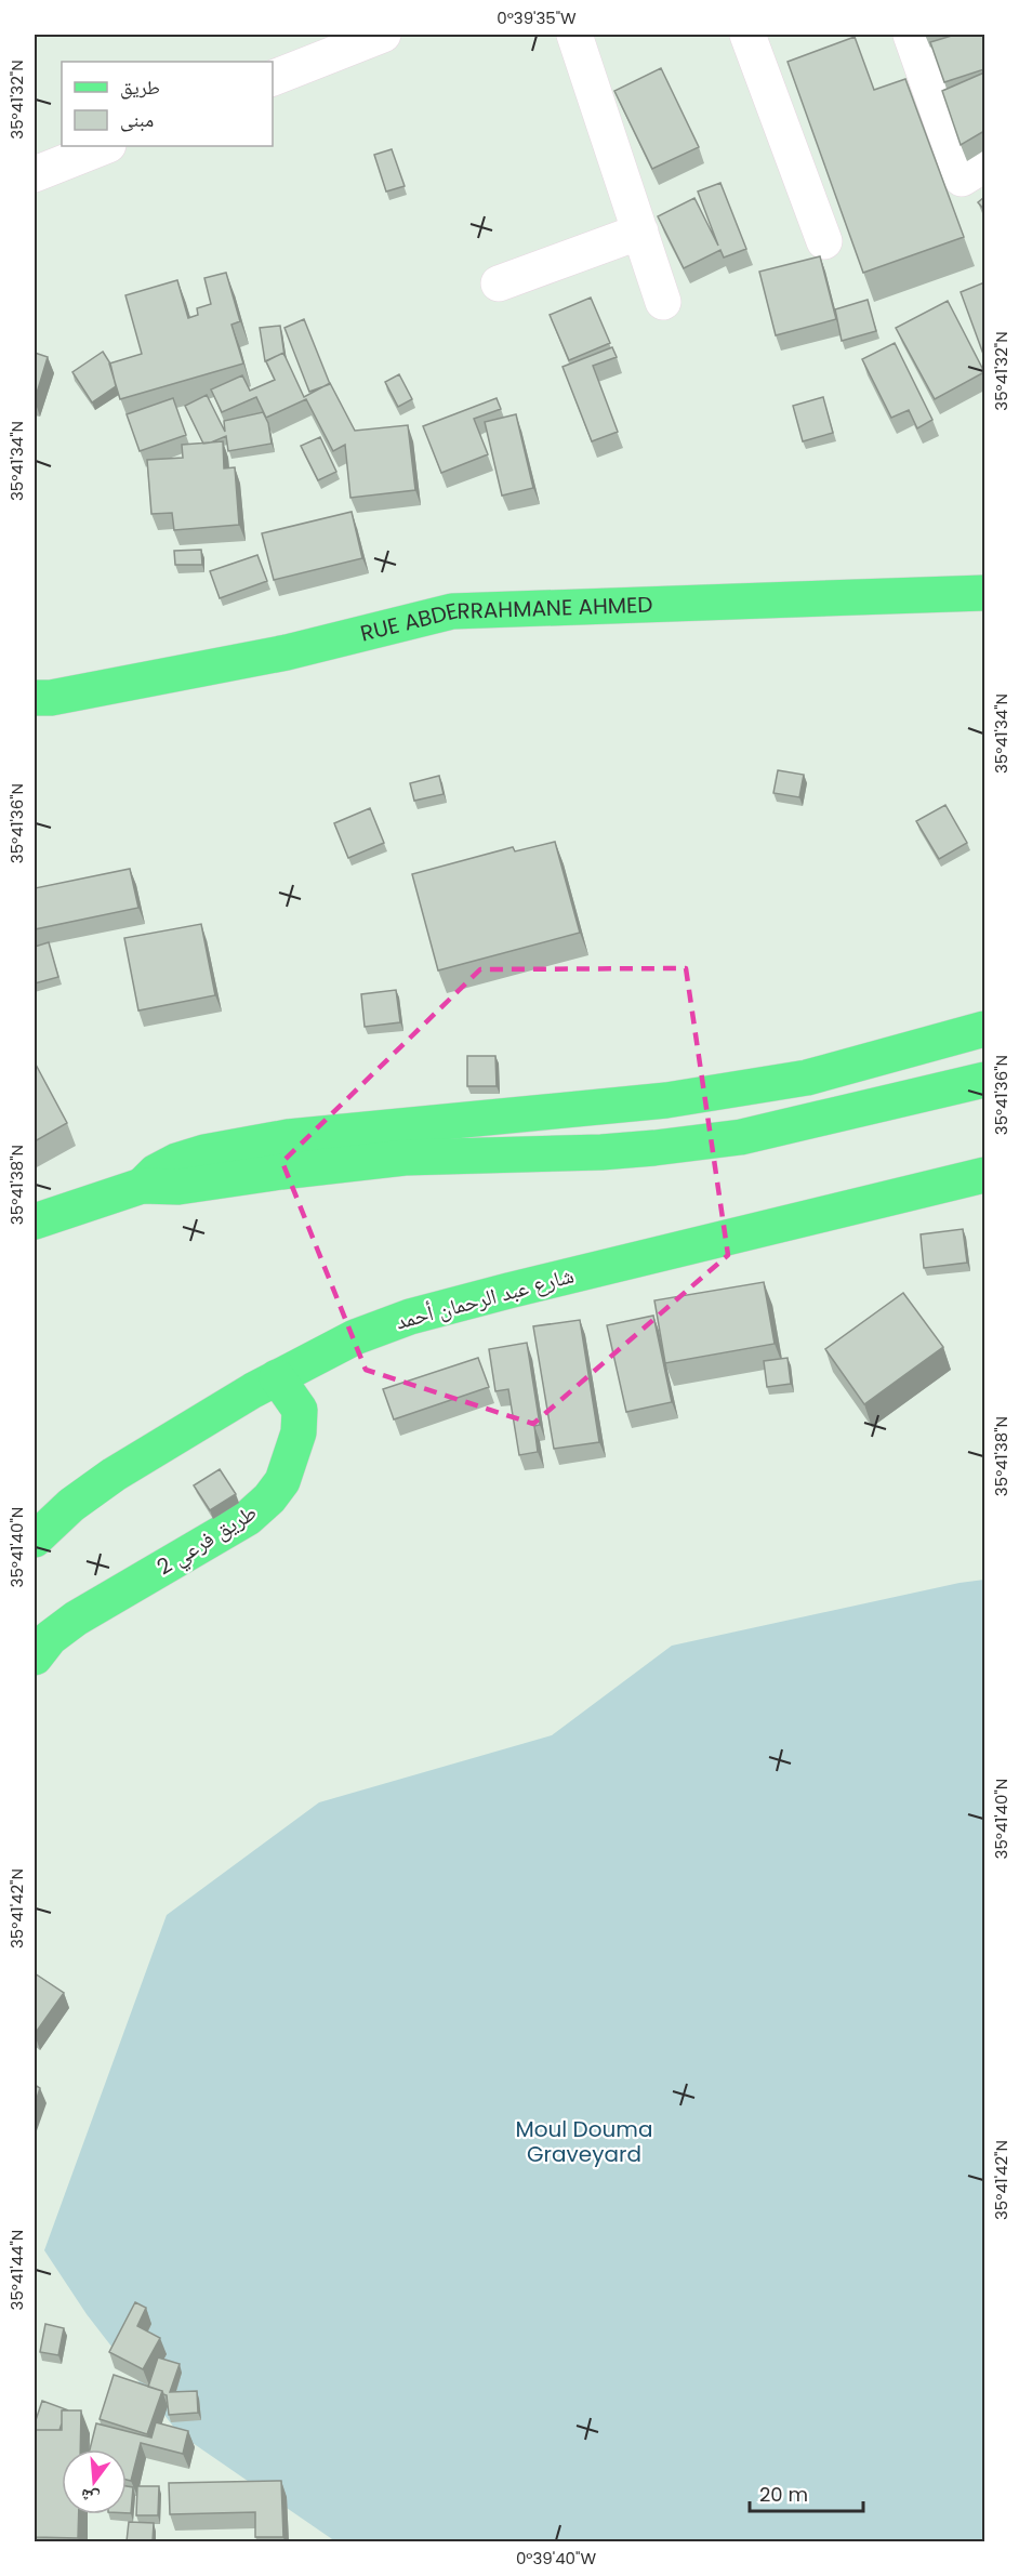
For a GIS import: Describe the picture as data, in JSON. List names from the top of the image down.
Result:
{
  "streets": {
    "main road": ["RUE ABDERRAHMANE AHMED", "شارع عبد الرحمان أحمد", "طريق فرعي 2"]
  },
  "crossings": [
    ["شارع عبد الرحمان أحمد", "طريق فرعي 2"]
  ],
  "parks": ["Moul Douma Graveyard"],
  "legend": ["طريق", "مبنى"],
  "scale_bar": "20 m",
  "north": "bottom",
  "coordinates": [
    "0°39'35\"W",
    "35°41'32\"N",
    "35°41'34\"N",
    "35°41'36\"N",
    "35°41'38\"N",
    "35°41'40\"N",
    "35°41'42\"N",
    "35°41'44\"N",
    "0°39'40\"W"
  ]
}
